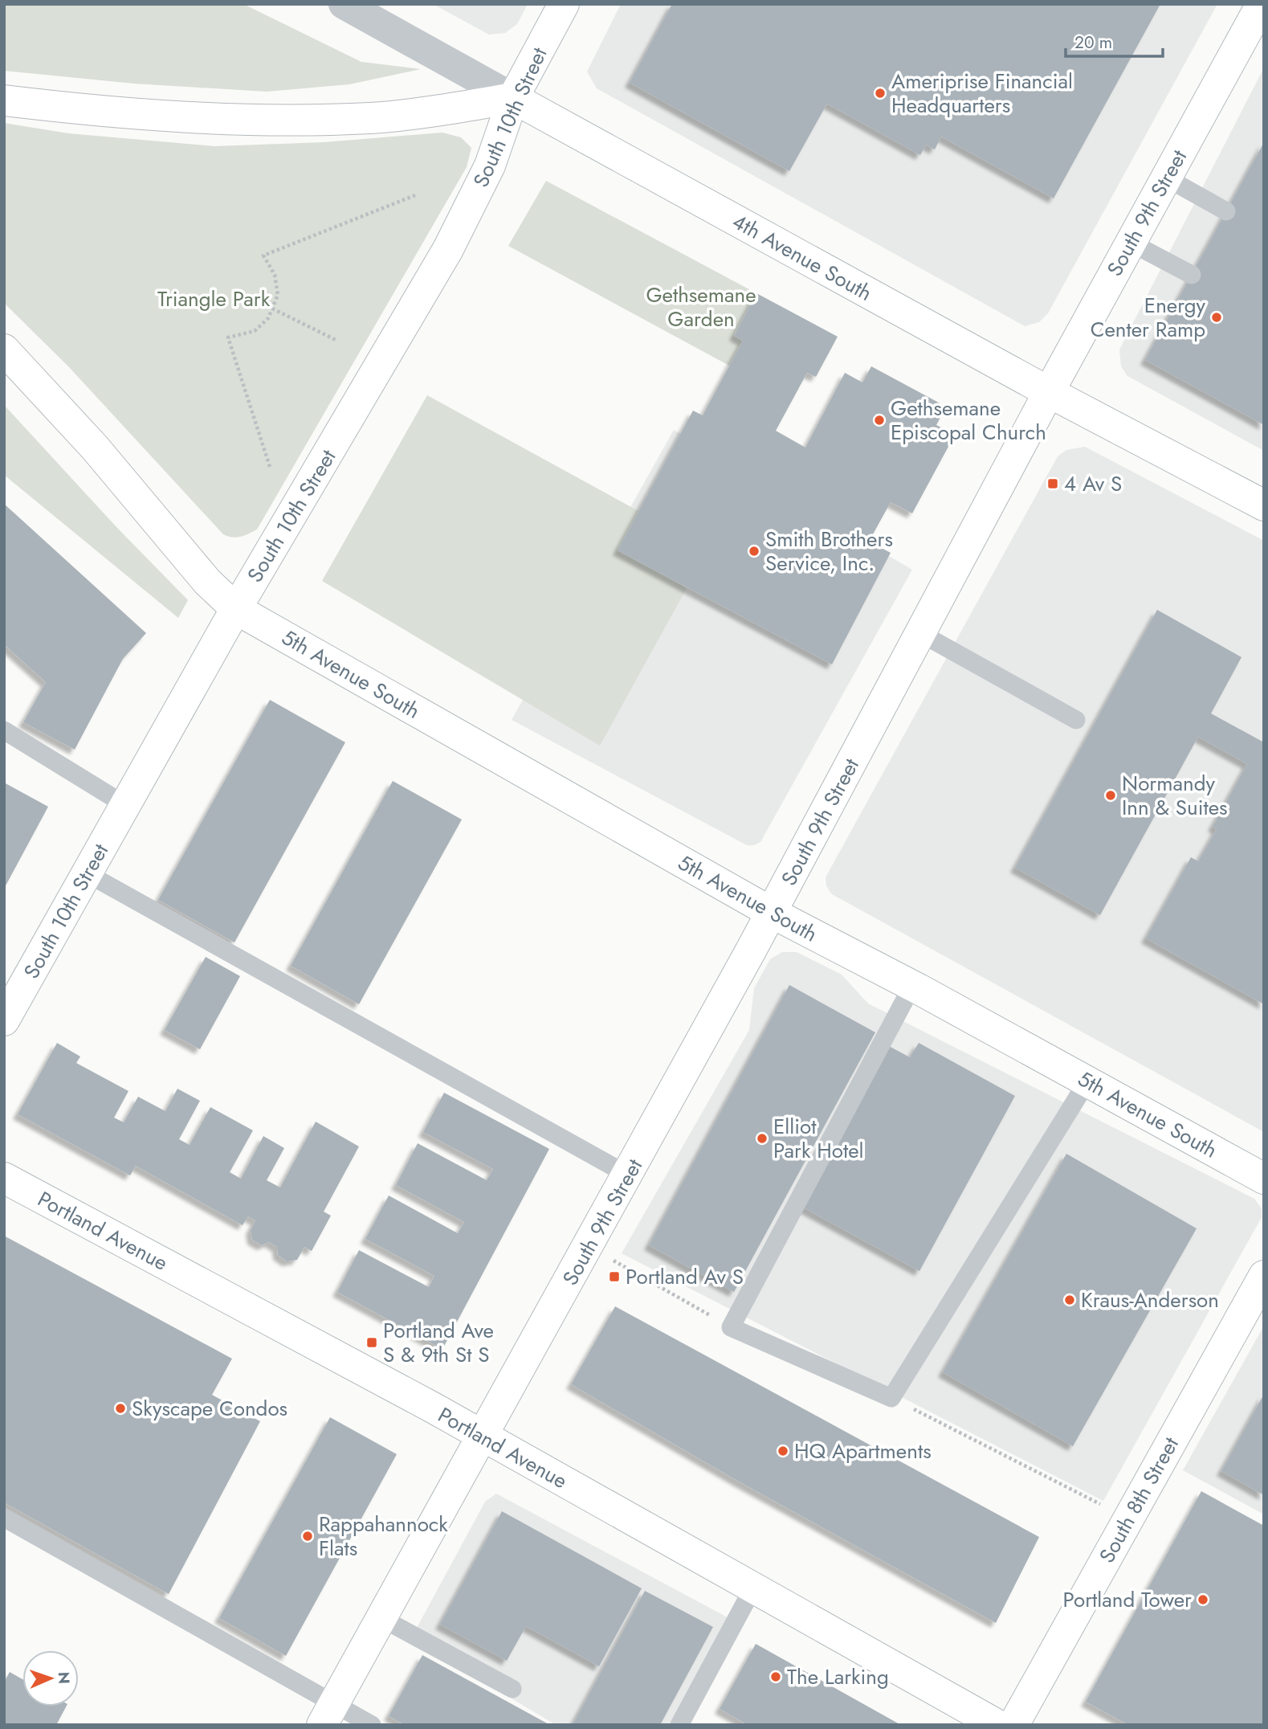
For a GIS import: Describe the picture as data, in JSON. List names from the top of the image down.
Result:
{
  "streets": {
    "main road": [
      "South 10th Street",
      "South 9th Street",
      "4th Avenue South",
      "5th Avenue South",
      "Portland Avenue",
      "South 8th Street"
    ]
  },
  "crossings": [
    ["South 10th Street", "4th Avenue South"],
    ["South 10th Street", "5th Avenue South"],
    ["South 9th Street", "4th Avenue South"],
    ["South 9th Street", "5th Avenue South"],
    ["South 9th Street", "Portland Avenue"]
  ],
  "parks": ["Gethsemane Garden", "Triangle Park"],
  "places": {
    "other": [
      "Ameriprise Financial Headquarters",
      "Energy Center Ramp",
      "Gethsemane Episcopal Church",
      "Smith Brothers Service, Inc.",
      "Normandy Inn & Suites",
      "Elliot Park Hotel",
      "Kraus-Anderson",
      "Skyscape Condos",
      "HQ Apartments",
      "Rappahannock Flats",
      "Portland Tower",
      "The Larking"
    ],
    "transit": ["4 Av S", "Portland Av S", "Portland Ave S & 9th St S"]
  },
  "scale_bar": "20 m",
  "north": "right"
}
